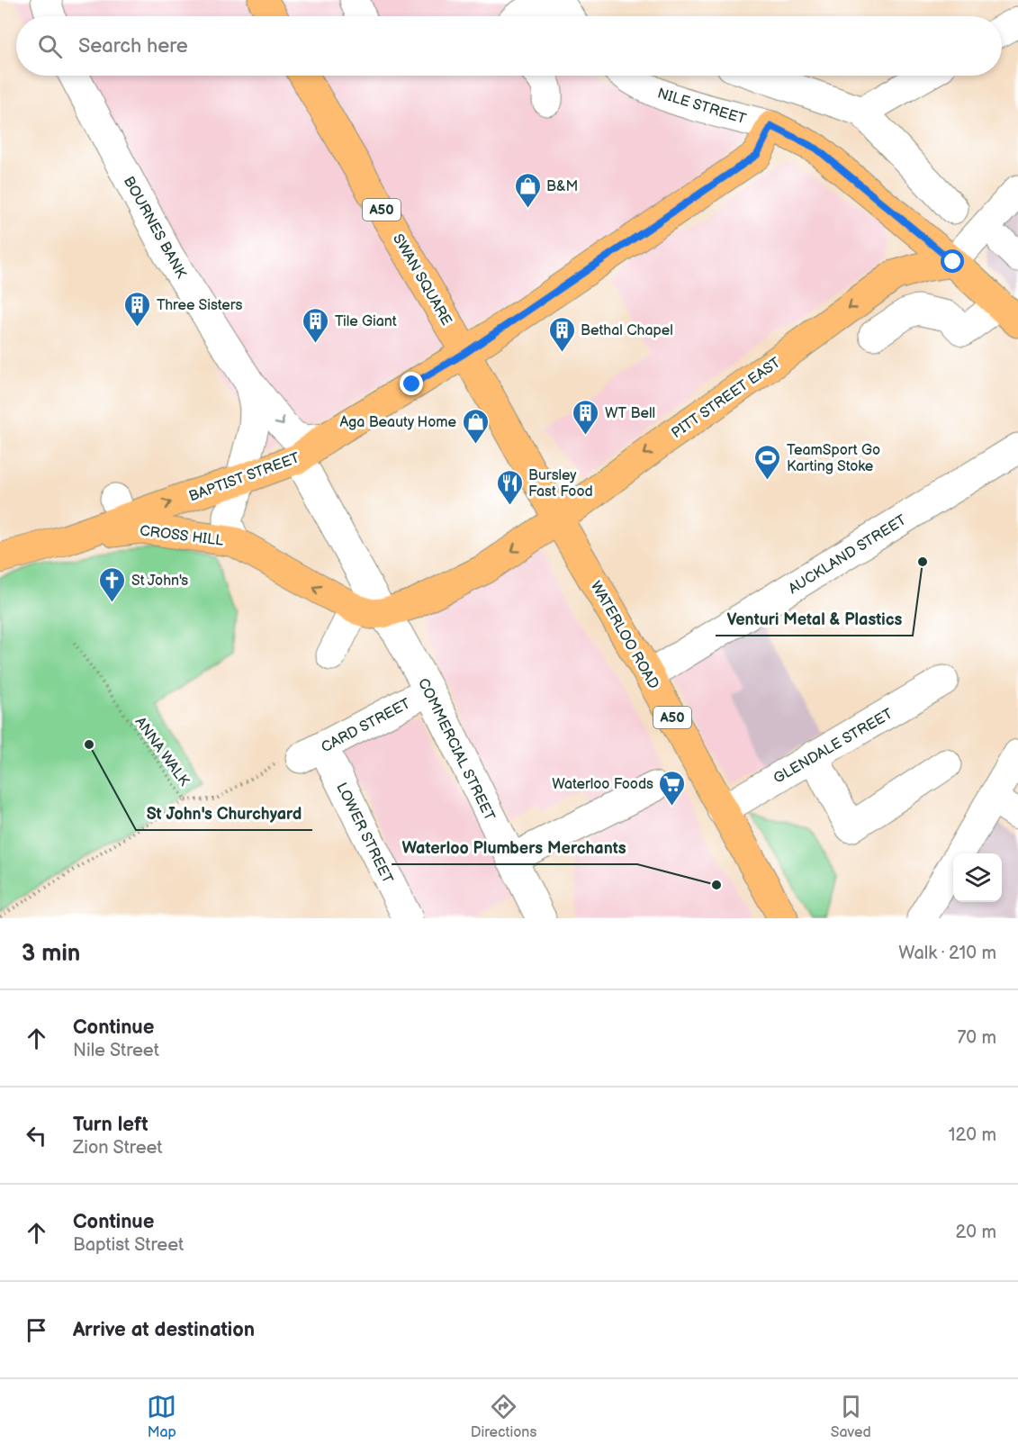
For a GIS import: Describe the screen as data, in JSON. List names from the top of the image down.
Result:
{
  "streets": {
    "main road": [
      "NILE STREET",
      "A50",
      "SWAN SQUARE",
      "PITT STREET EAST",
      "BAPTIST STREET",
      "CROSS HILL",
      "WATERLOO ROAD"
    ],
    "street": [
      "BOURNES BANK",
      "AUCKLAND STREET",
      "CARD STREET",
      "GLENDALE STREET",
      "COMMERCIAL STREET",
      "LOWER STREET"
    ],
    "path": ["ANNA WALK"]
  },
  "crossings": [
    ["NILE STREET", "PITT STREET EAST"],
    ["NILE STREET", "BAPTIST STREET"],
    ["BOURNES BANK", "BAPTIST STREET"],
    ["BOURNES BANK", "CROSS HILL"],
    ["SWAN SQUARE", "BAPTIST STREET"],
    ["SWAN SQUARE", "WATERLOO ROAD"],
    ["PITT STREET EAST", "CROSS HILL"],
    ["PITT STREET EAST", "WATERLOO ROAD"],
    ["PITT STREET EAST", "COMMERCIAL STREET"],
    ["BAPTIST STREET", "CROSS HILL"],
    ["BAPTIST STREET", "WATERLOO ROAD"],
    ["BAPTIST STREET", "COMMERCIAL STREET"],
    ["CROSS HILL", "COMMERCIAL STREET"],
    ["AUCKLAND STREET", "WATERLOO ROAD"],
    ["WATERLOO ROAD", "GLENDALE STREET"],
    ["CARD STREET", "COMMERCIAL STREET"],
    ["CARD STREET", "LOWER STREET"]
  ],
  "one_way": ["PITT STREET EAST", "CROSS HILL"],
  "places": {
    "shop": ["B&M", "Aga Beauty Home"],
    "building": [
      "Three Sisters",
      "Tile Giant",
      "Bethal Chapel",
      "WT Bell"
    ],
    "sports": ["TeamSport Go Karting Stoke"],
    "restaurant": ["Bursley Fast Food"],
    "other": ["Venturi Metal & Plastics", "St John's Churchyard", "Waterloo Plumbers Merchants"],
    "church": ["St John's"],
    "supermarket": ["Waterloo Foods"]
  },
  "page": {
    "search": "Search here",
    "heading": ["3 min", "Walk · 210 m"],
    "list": [
      ["Continue", "Nile Street", "70 m"],
      ["Turn left", "Zion Street", "120 m"],
      ["Continue", "Baptist Street", "20 m"],
      "Arrive at destination"
    ],
    "nav": ["Map", "Directions", "Saved"]
  }
}
